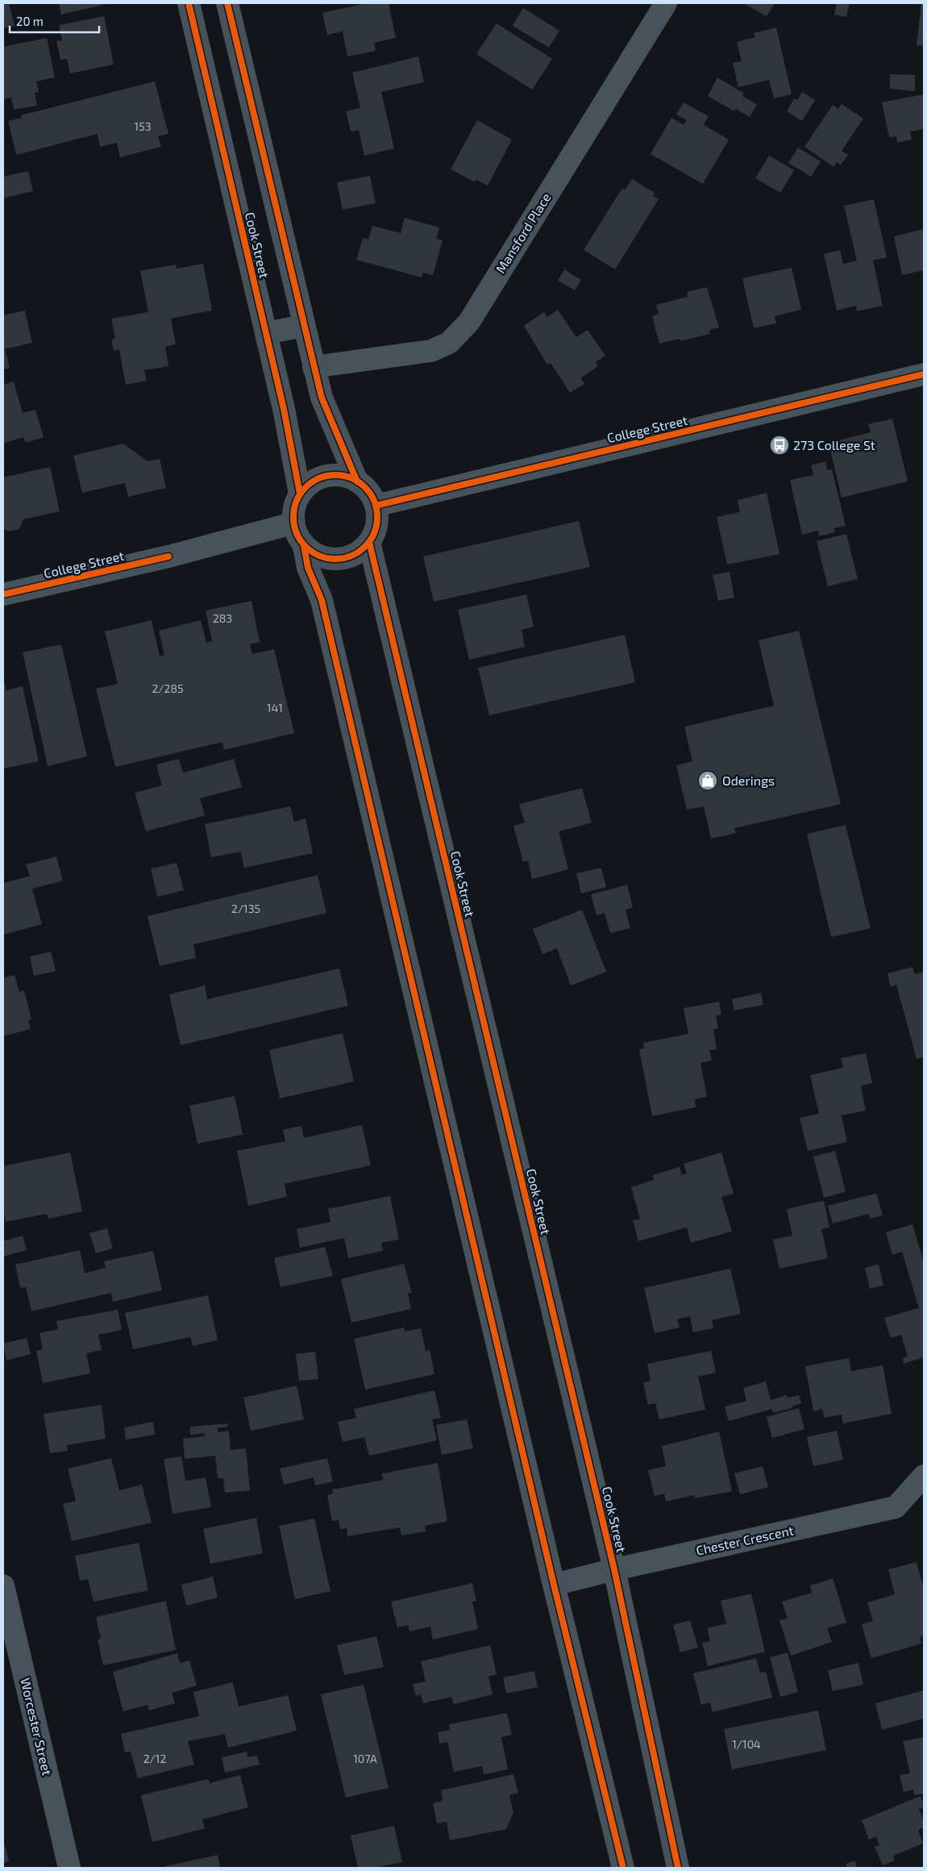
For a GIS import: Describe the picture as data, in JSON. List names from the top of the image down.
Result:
{
  "streets": {
    "street": [
      "Mansford Place",
      "Cook Street",
      "College Street",
      "Chester Crescent",
      "Worcester Street"
    ]
  },
  "crossings": [
    ["Mansford Place", "Cook Street"],
    ["Cook Street", "College Street"],
    ["Cook Street", "Chester Crescent"]
  ],
  "places": {
    "bus stop": ["273 College St"],
    "shop": ["Oderings"]
  },
  "house_numbers": [
    "153",
    "283",
    "2/285",
    "141",
    "2/135",
    "1/104",
    "2/12",
    "107A"
  ],
  "scale_bar": "20 m"
}
